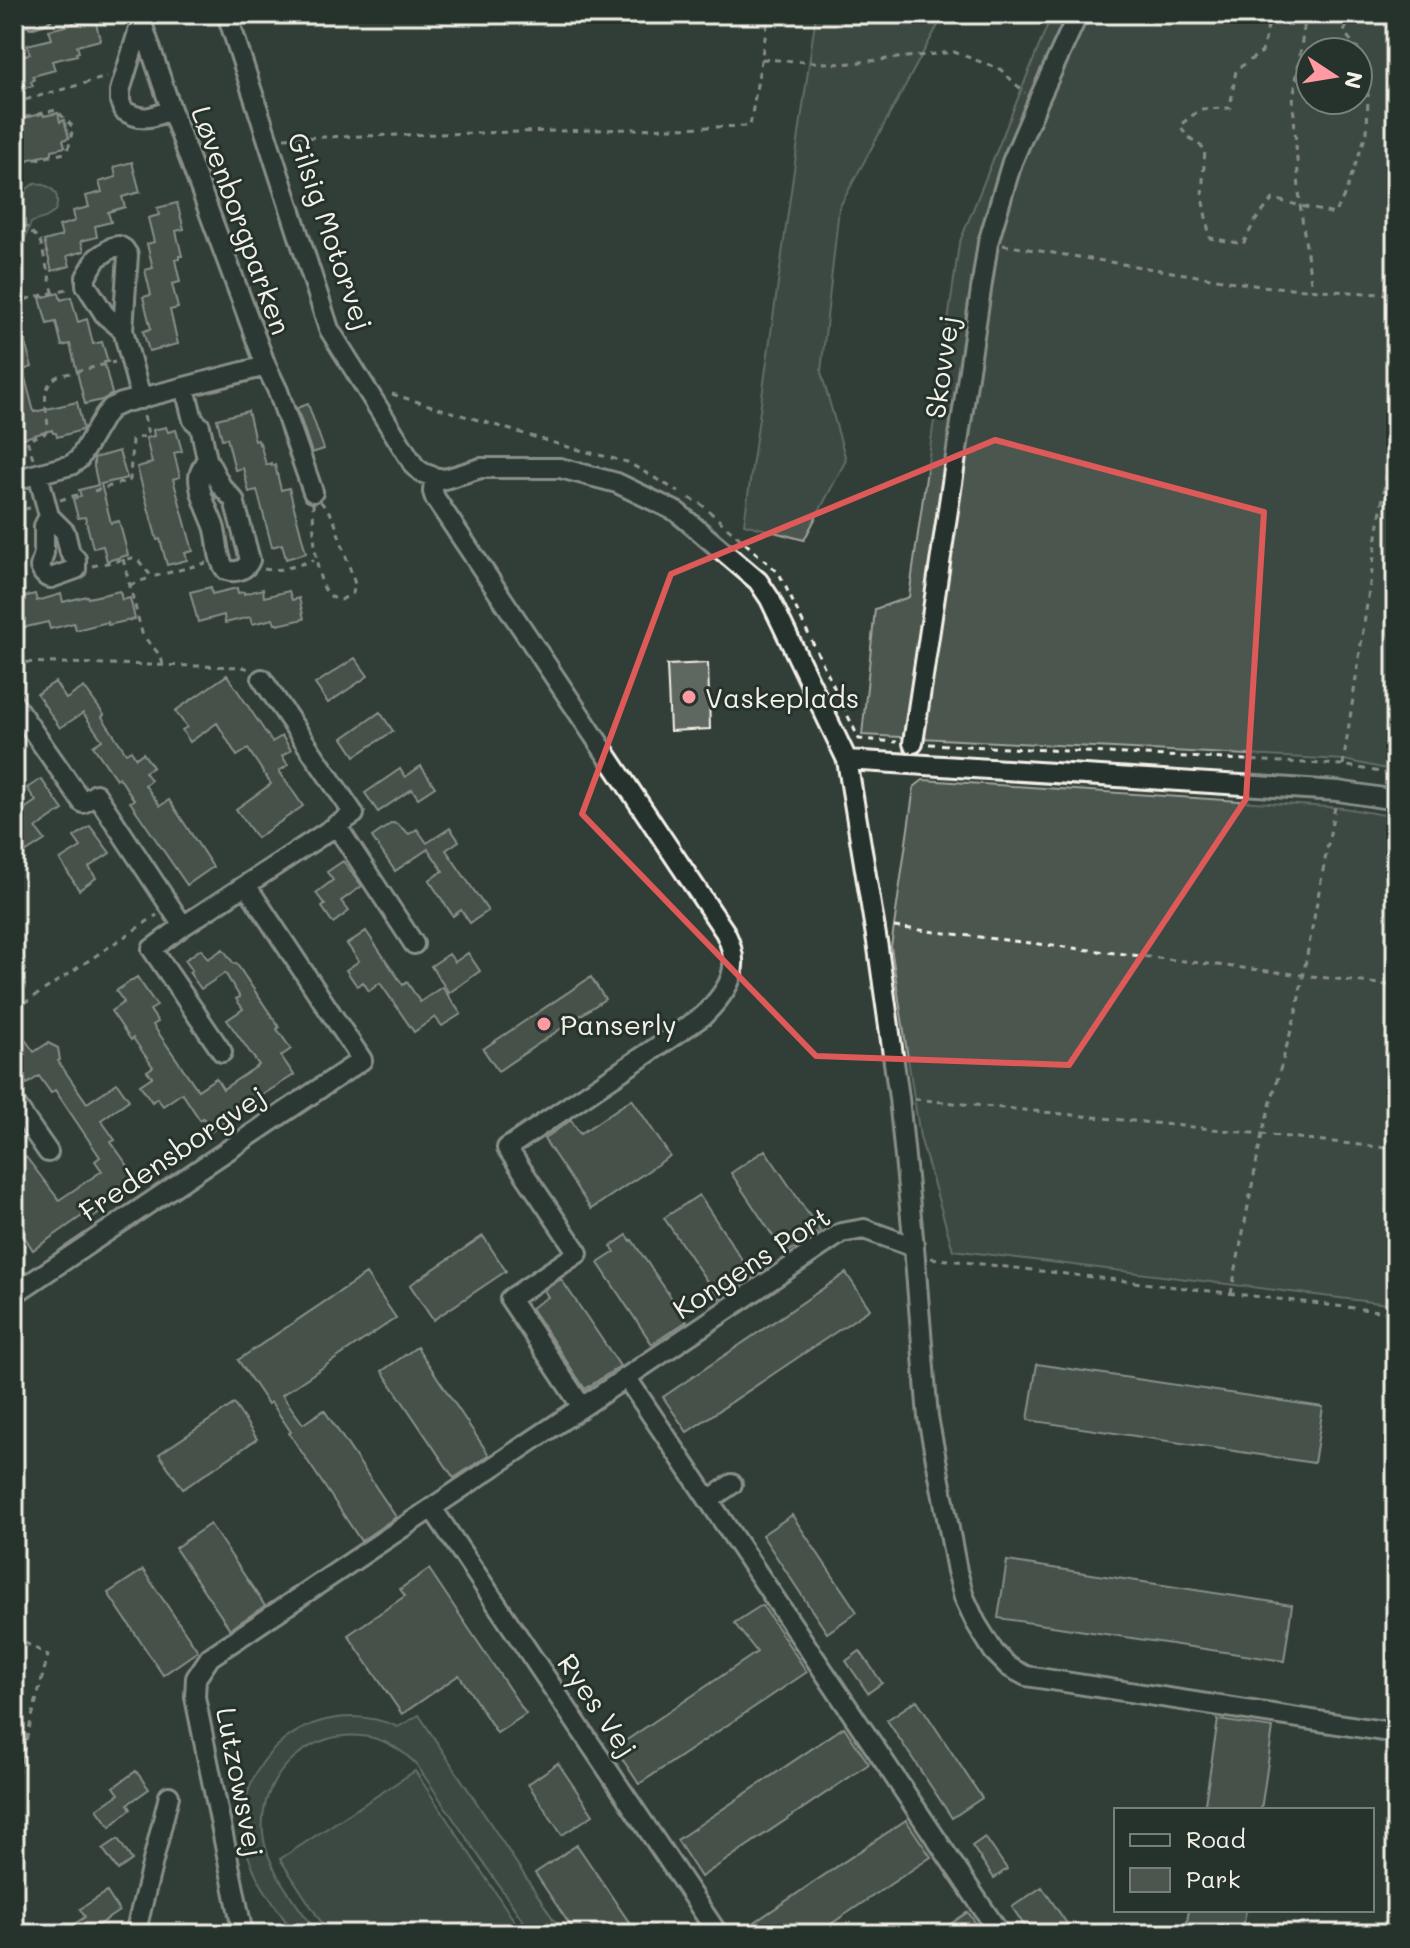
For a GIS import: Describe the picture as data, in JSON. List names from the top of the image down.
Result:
{
  "streets": {
    "street": [
      "Løvenborgparken",
      "Gilsig Motorvej",
      "Skovvej",
      "Fredensborgvej",
      "Kongens Port",
      "Ryes Vej",
      "Lutzowsvej"
    ]
  },
  "crossings": [
    ["Kongens Port", "Ryes Vej"],
    ["Kongens Port", "Lutzowsvej"],
    ["Ryes Vej", "Lutzowsvej"]
  ],
  "places": ["Vaskeplads", "Panserly"],
  "legend": ["Road", "Park"],
  "north": "right"
}
